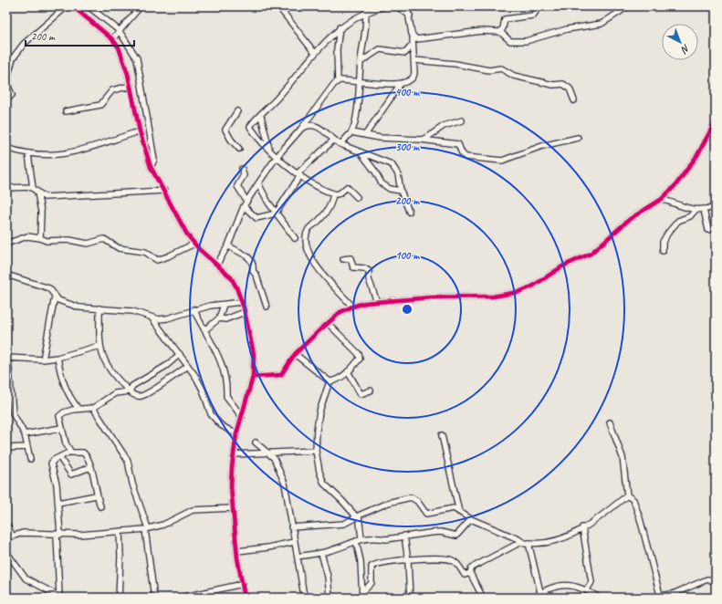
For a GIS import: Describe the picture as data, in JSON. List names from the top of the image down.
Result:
{
  "scale_bar": "200 m",
  "north": "bottom right",
  "rings": [
    "400 m",
    "300 m",
    "200 m",
    "100 m"
  ]
}
